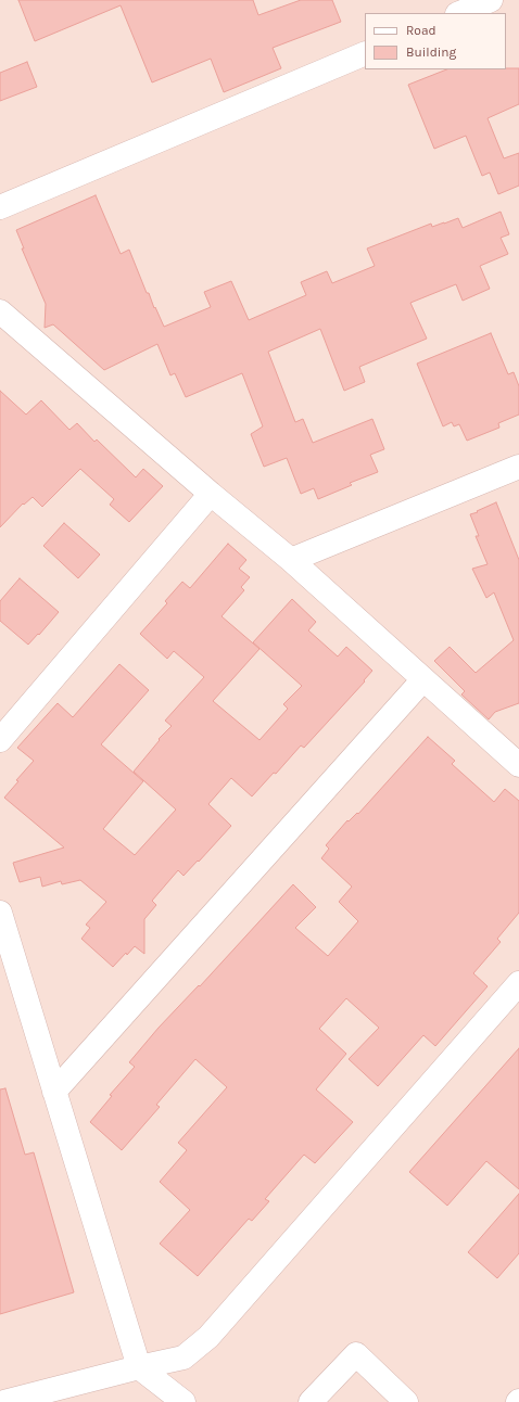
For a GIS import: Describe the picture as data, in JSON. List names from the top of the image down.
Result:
{
  "legend": ["Road", "Building"]
}
